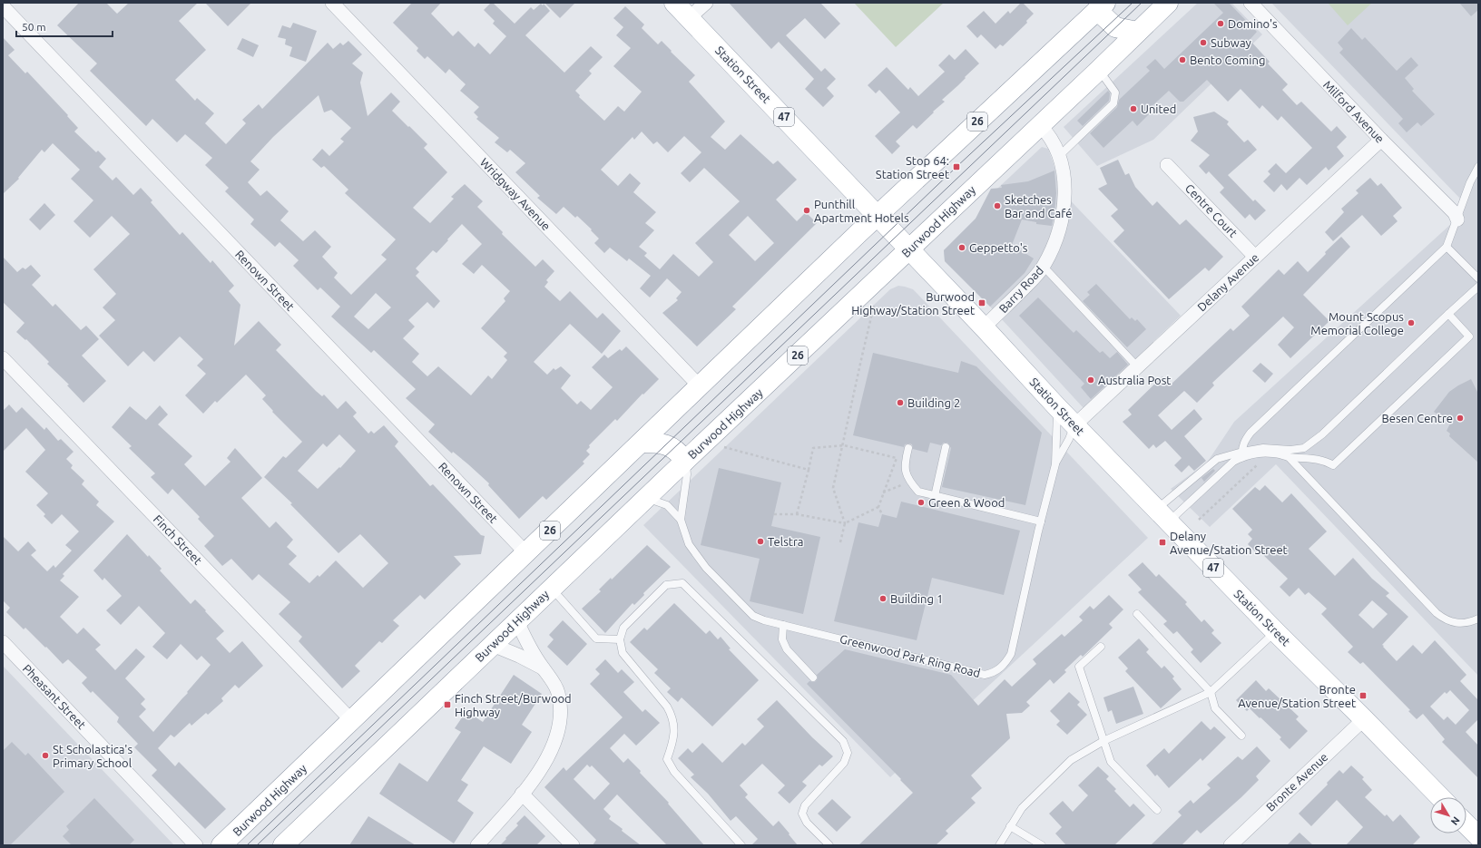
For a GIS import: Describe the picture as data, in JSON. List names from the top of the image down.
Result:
{
  "streets": {
    "main road": [
      "Station Street",
      "47",
      "26",
      "Burwood Highway"
    ],
    "street": [
      "Milford Avenue",
      "Wridgway Avenue",
      "Centre Court",
      "Renown Street",
      "Delany Avenue",
      "Barry Road",
      "Finch Street",
      "Pheasant Street",
      "Bronte Avenue"
    ],
    "lane": ["Greenwood Park Ring Road"]
  },
  "crossings": [
    ["Station Street", "Burwood Highway"],
    ["Station Street", "Delany Avenue"],
    ["Station Street", "Barry Road"],
    ["Station Street", "Bronte Avenue"],
    ["Milford Avenue", "Delany Avenue"],
    ["Wridgway Avenue", "Burwood Highway"],
    ["Centre Court", "Delany Avenue"],
    ["Burwood Highway", "Renown Street"],
    ["Burwood Highway", "Barry Road"],
    ["Burwood Highway", "Finch Street"]
  ],
  "places": {
    "other": [
      "Domino's",
      "Subway",
      "Bento Coming",
      "United",
      "Sketches Bar and Café",
      "Punthill Apartment Hotels",
      "Geppetto's",
      "Mount Scopus Memorial College",
      "Australia Post",
      "Building 2",
      "Besen Centre",
      "Green & Wood",
      "Telstra",
      "Building 1",
      "St Scholastica's Primary School"
    ],
    "transit": [
      "Stop 64: Station Street",
      "Burwood Highway/Station Street",
      "Delany Avenue/Station Street",
      "Bronte Avenue/Station Street",
      "Finch Street/Burwood Highway"
    ]
  },
  "scale_bar": "50 m",
  "north": "bottom right"
}
